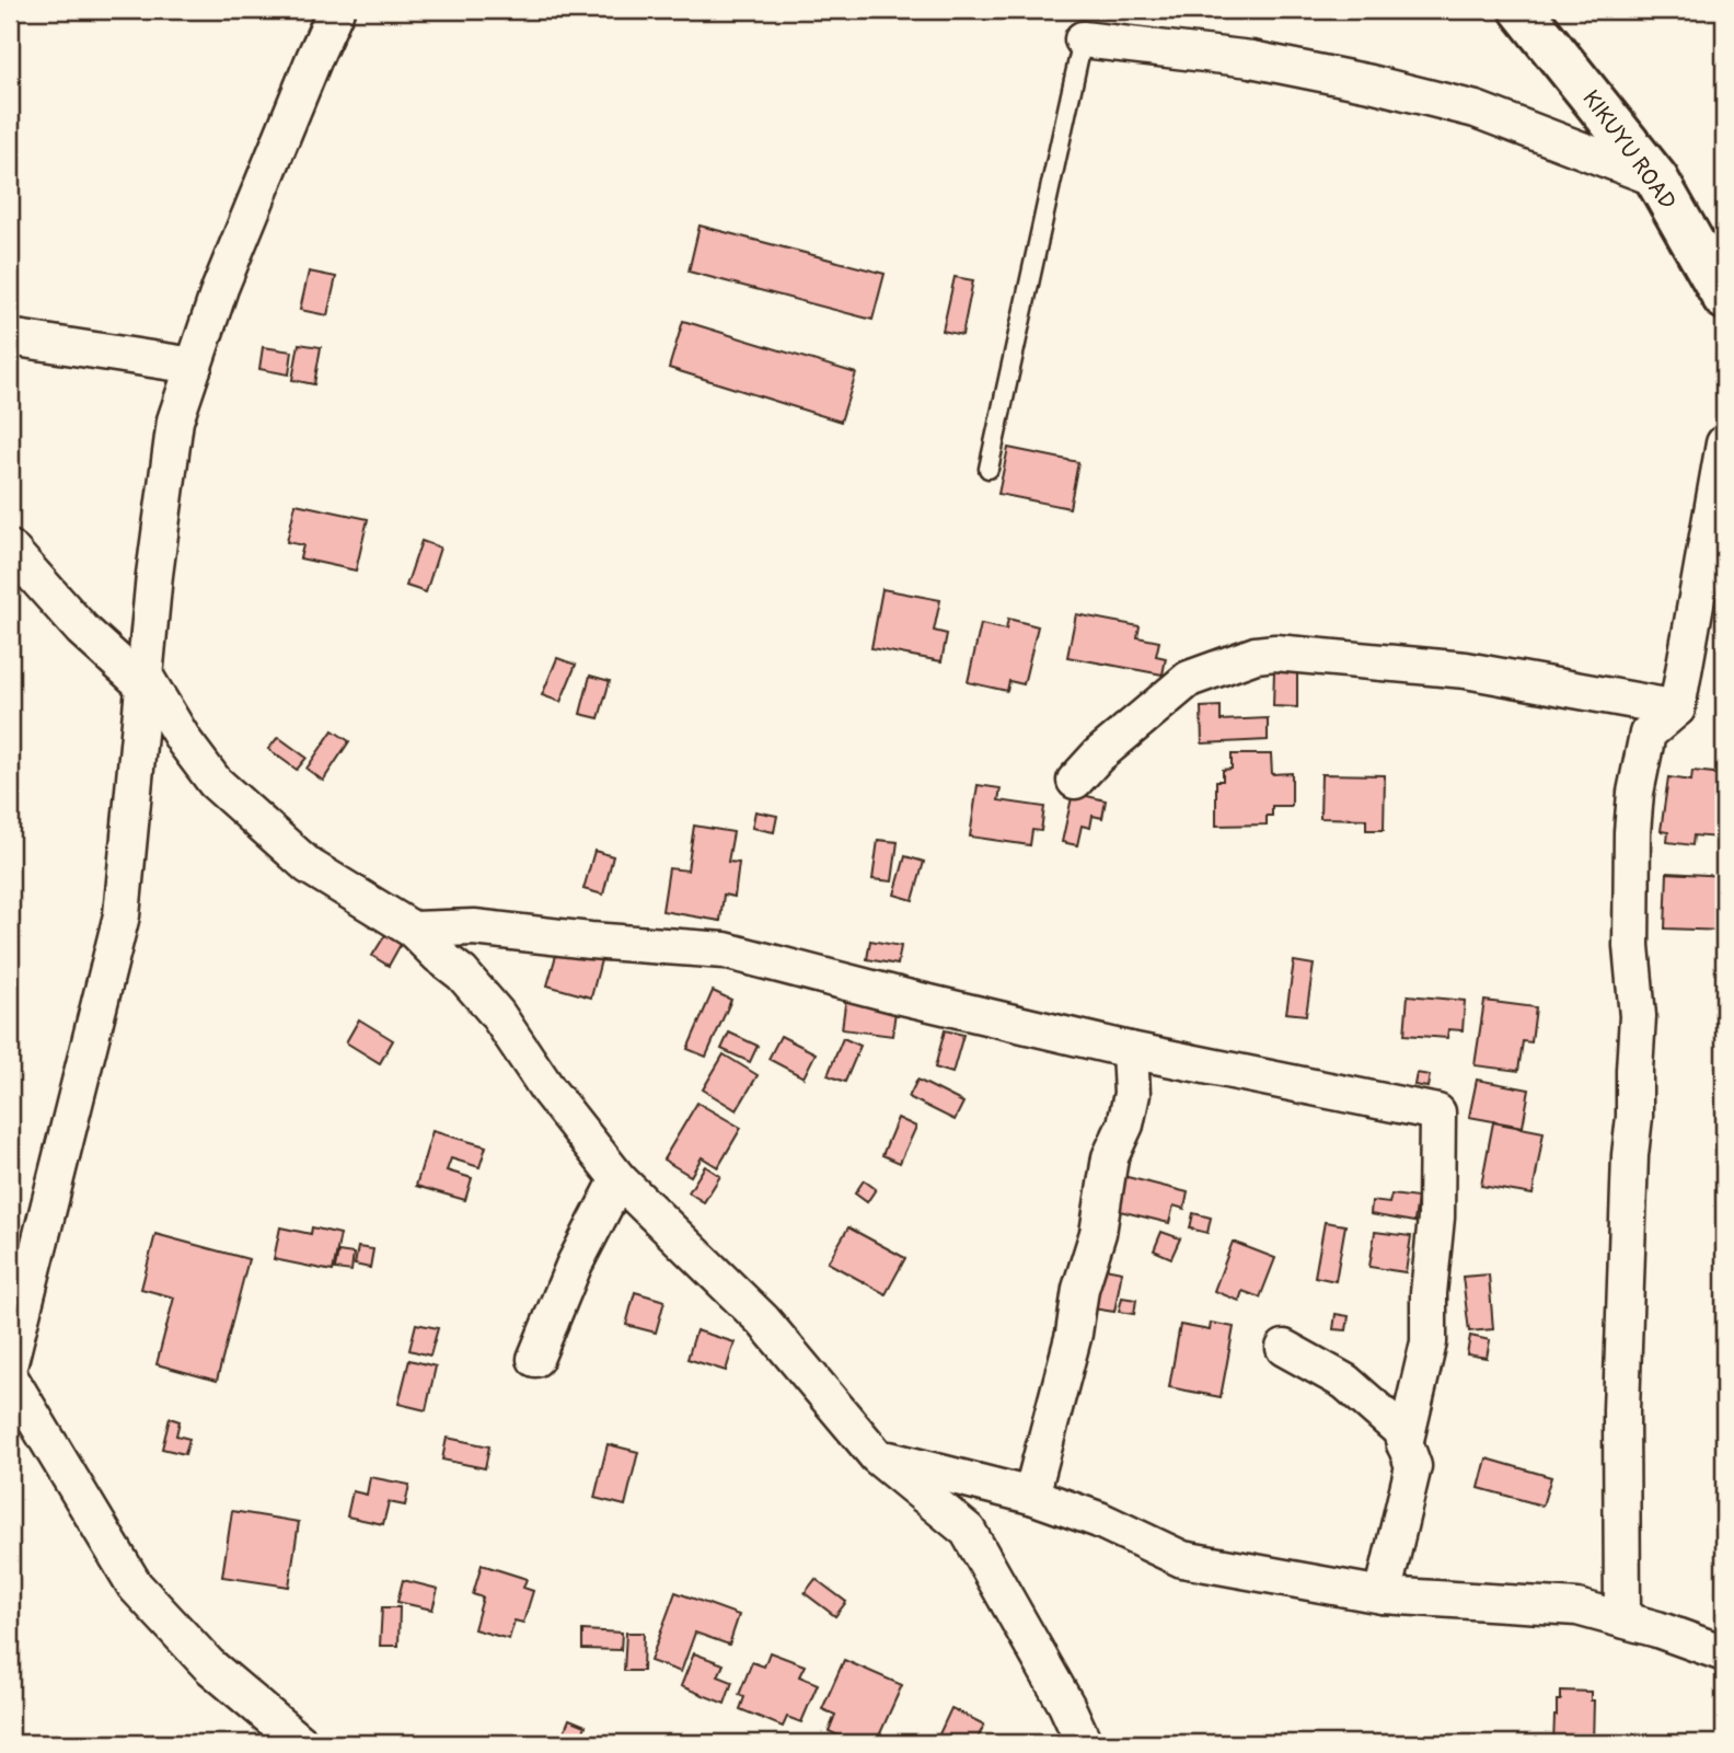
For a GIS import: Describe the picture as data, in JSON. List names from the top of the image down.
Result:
{
  "streets": {
    "main road": ["KIKUYU ROAD"]
  }
}
